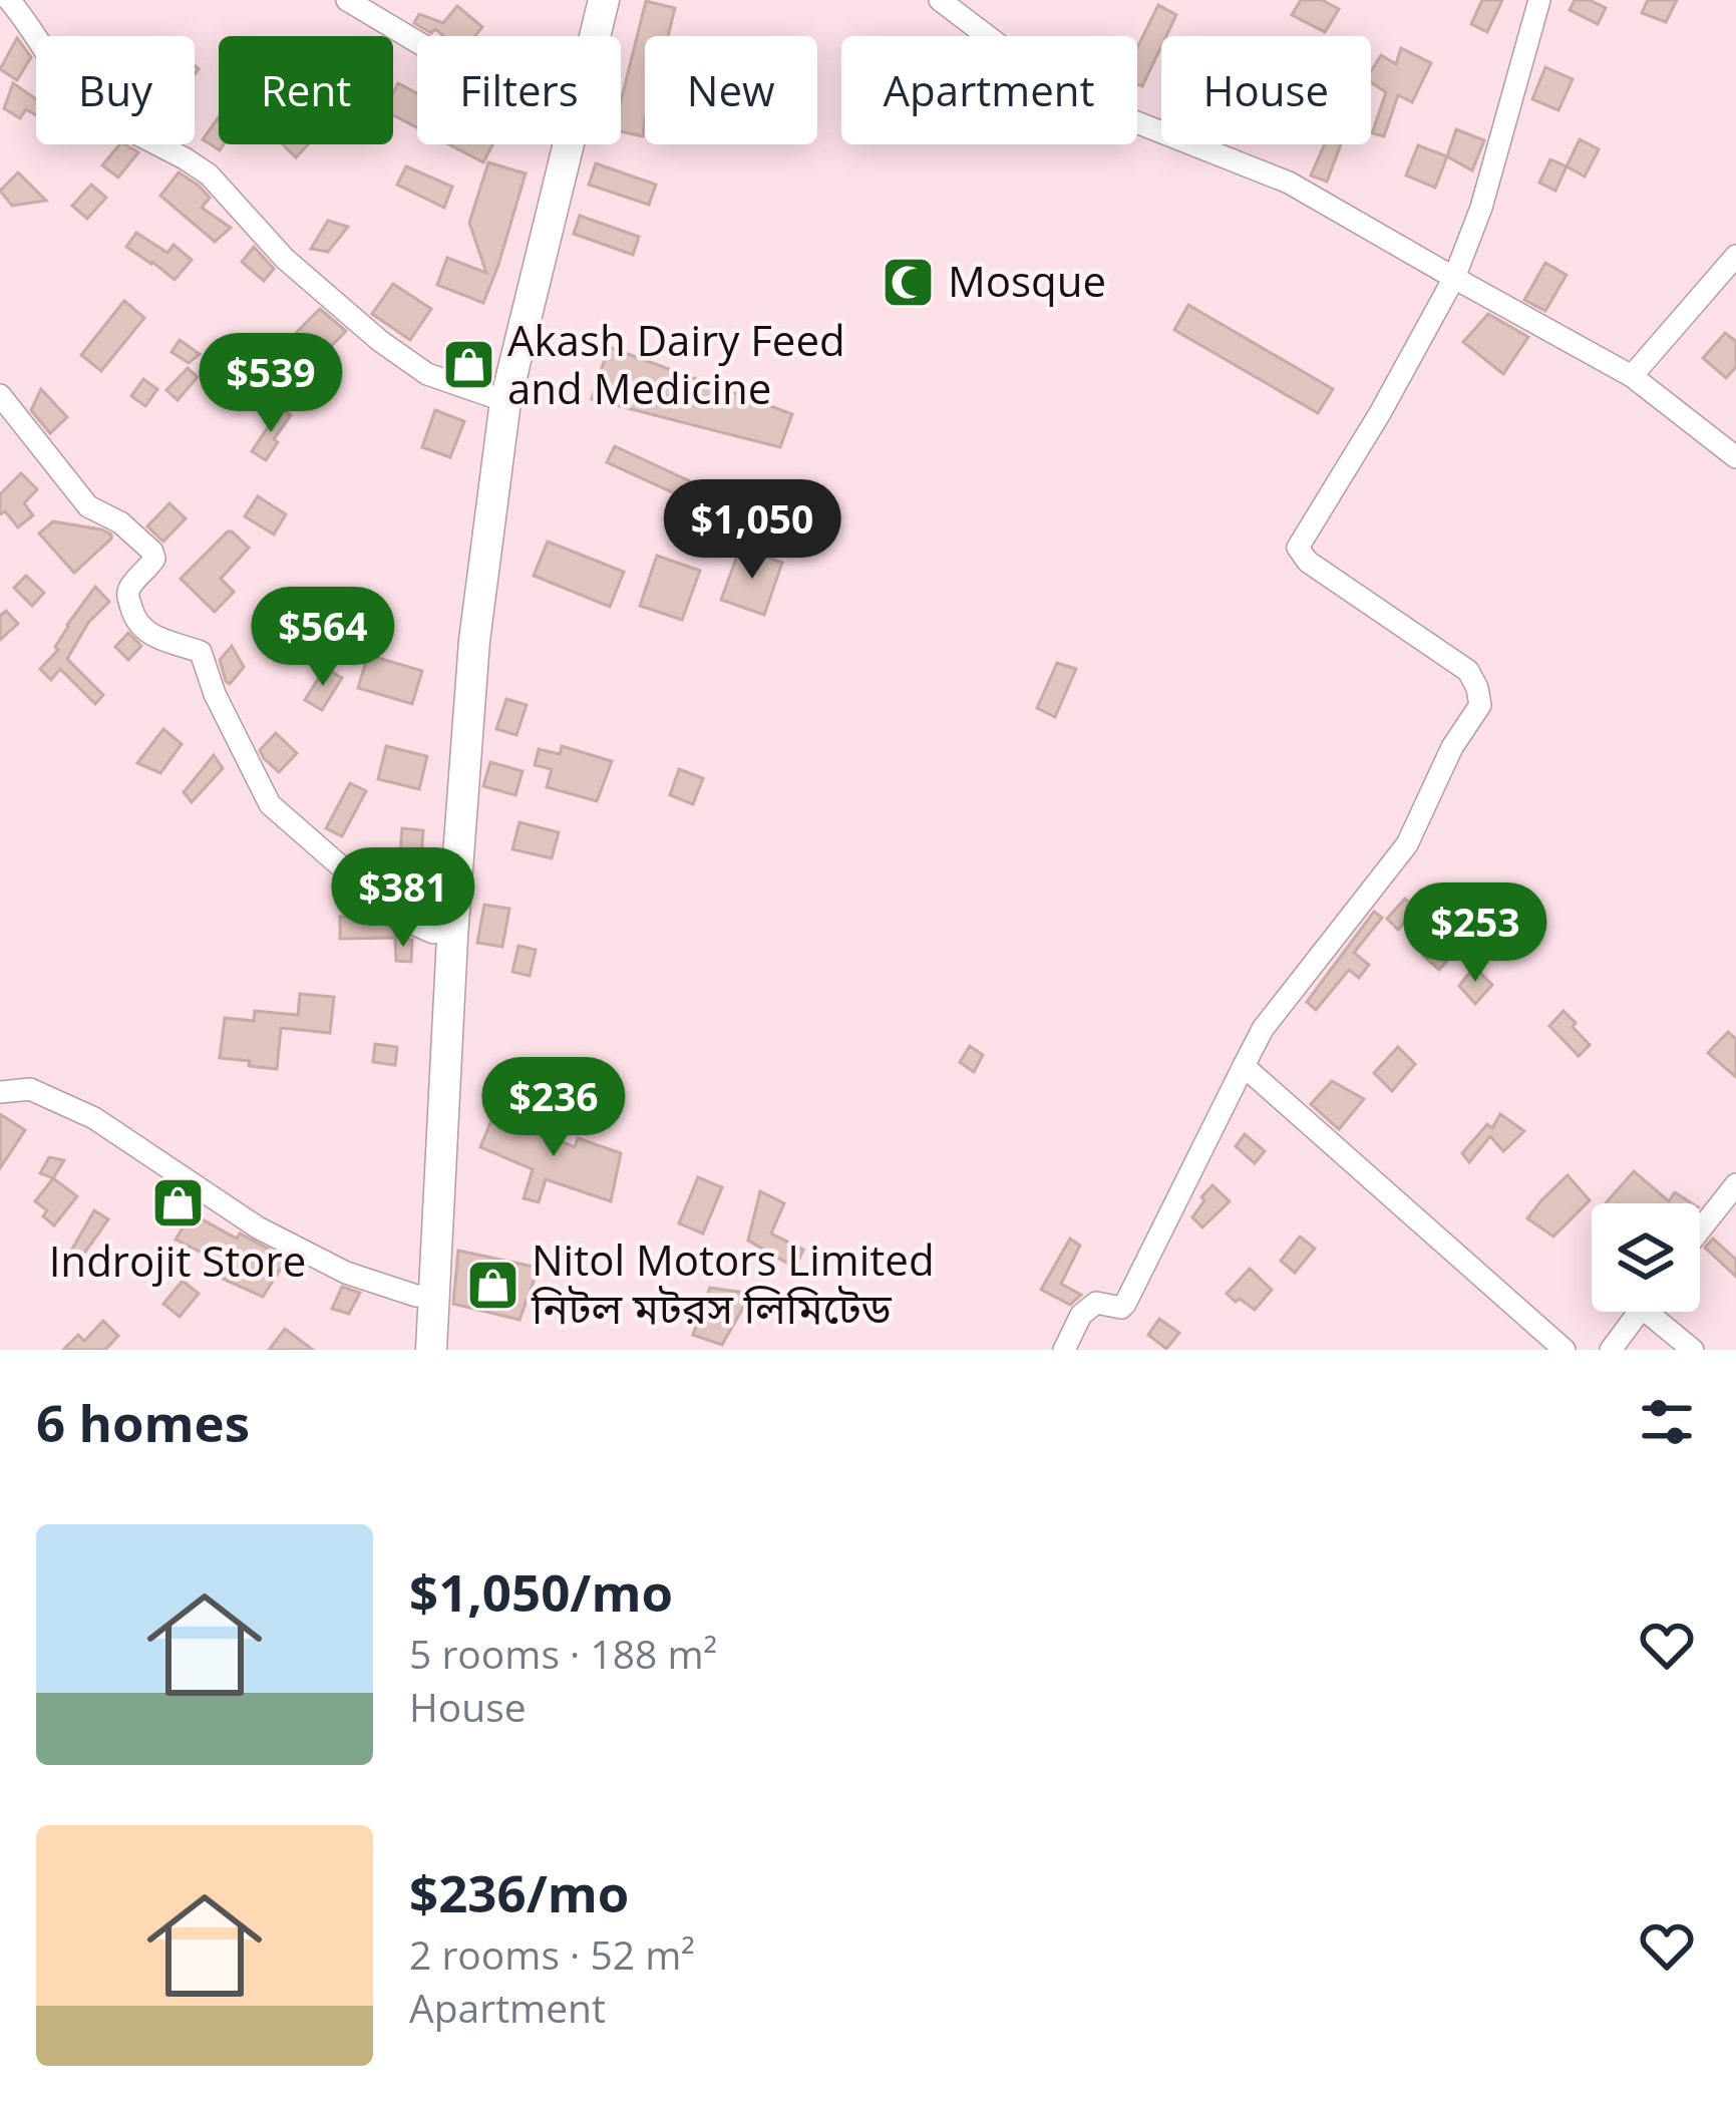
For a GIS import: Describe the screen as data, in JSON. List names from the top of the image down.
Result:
{
  "places": {
    "mosque": ["Mosque"],
    "shop": ["Akash Dairy Feed and Medicine", "Indrojit Store", "Nitol Motors Limited নিটল মটরস লিমিটেড"]
  },
  "page": {
    "chip": [
      "Buy",
      "Rent",
      "Filters",
      "New",
      "Apartment",
      "House"
    ],
    "price": [
      "$539",
      "$1,050",
      "$564",
      "$381",
      "$253",
      "$236"
    ],
    "heading": "6 homes",
    "list": [
      {
        "name": "$1,050/mo",
        "note": "5 rooms · 188 m² · House"
      },
      {
        "name": "$236/mo",
        "note": "2 rooms · 52 m² · Apartment"
      }
    ]
  }
}
